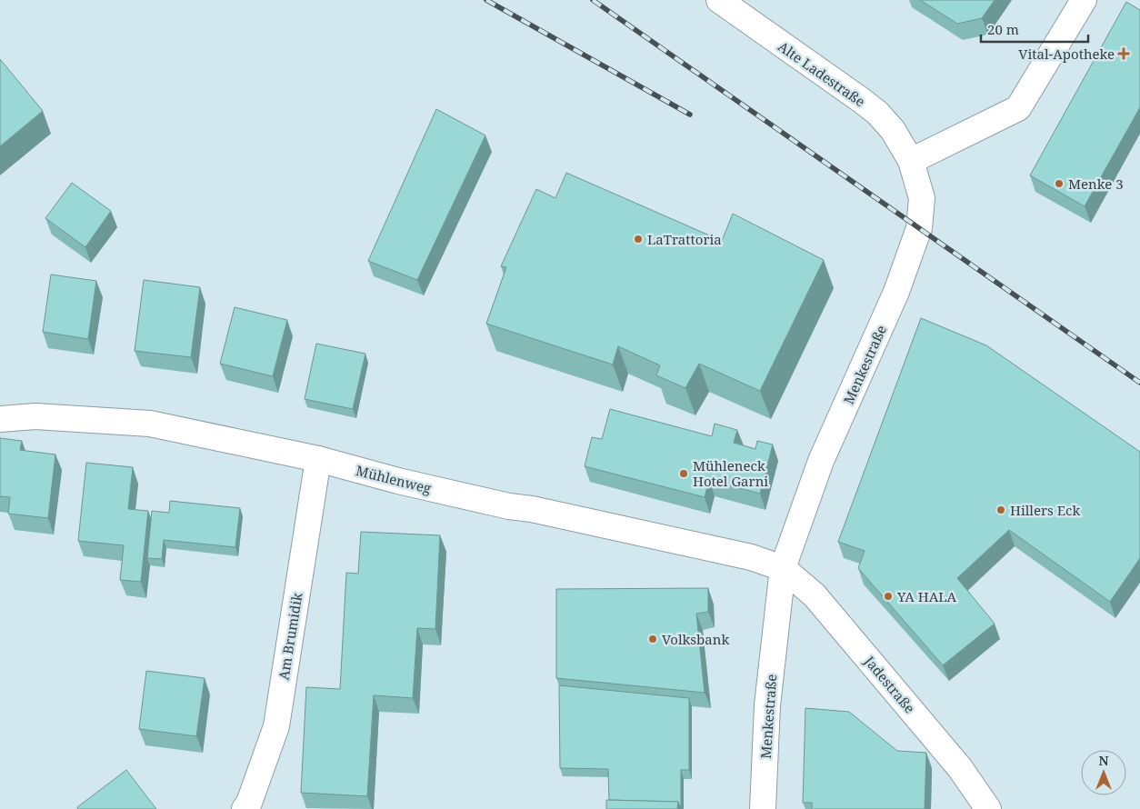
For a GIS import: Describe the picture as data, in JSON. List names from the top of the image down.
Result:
{
  "streets": {
    "street": [
      "Alte Ladestraße",
      "Menkestraße",
      "Mühlenweg",
      "Am Brumidik",
      "Jadestraße"
    ]
  },
  "crossings": [
    ["Alte Ladestraße", "Menkestraße"],
    ["Menkestraße", "Mühlenweg"],
    ["Menkestraße", "Jadestraße"],
    ["Mühlenweg", "Am Brumidik"],
    ["Mühlenweg", "Jadestraße"]
  ],
  "places": {
    "health": ["Vital-Apotheke"],
    "other": [
      "Menke 3",
      "LaTrattoria",
      "Mühleneck Hotel Garni",
      "Hillers Eck",
      "YA HALA",
      "Volksbank"
    ]
  },
  "scale_bar": "20 m",
  "north": "top"
}
